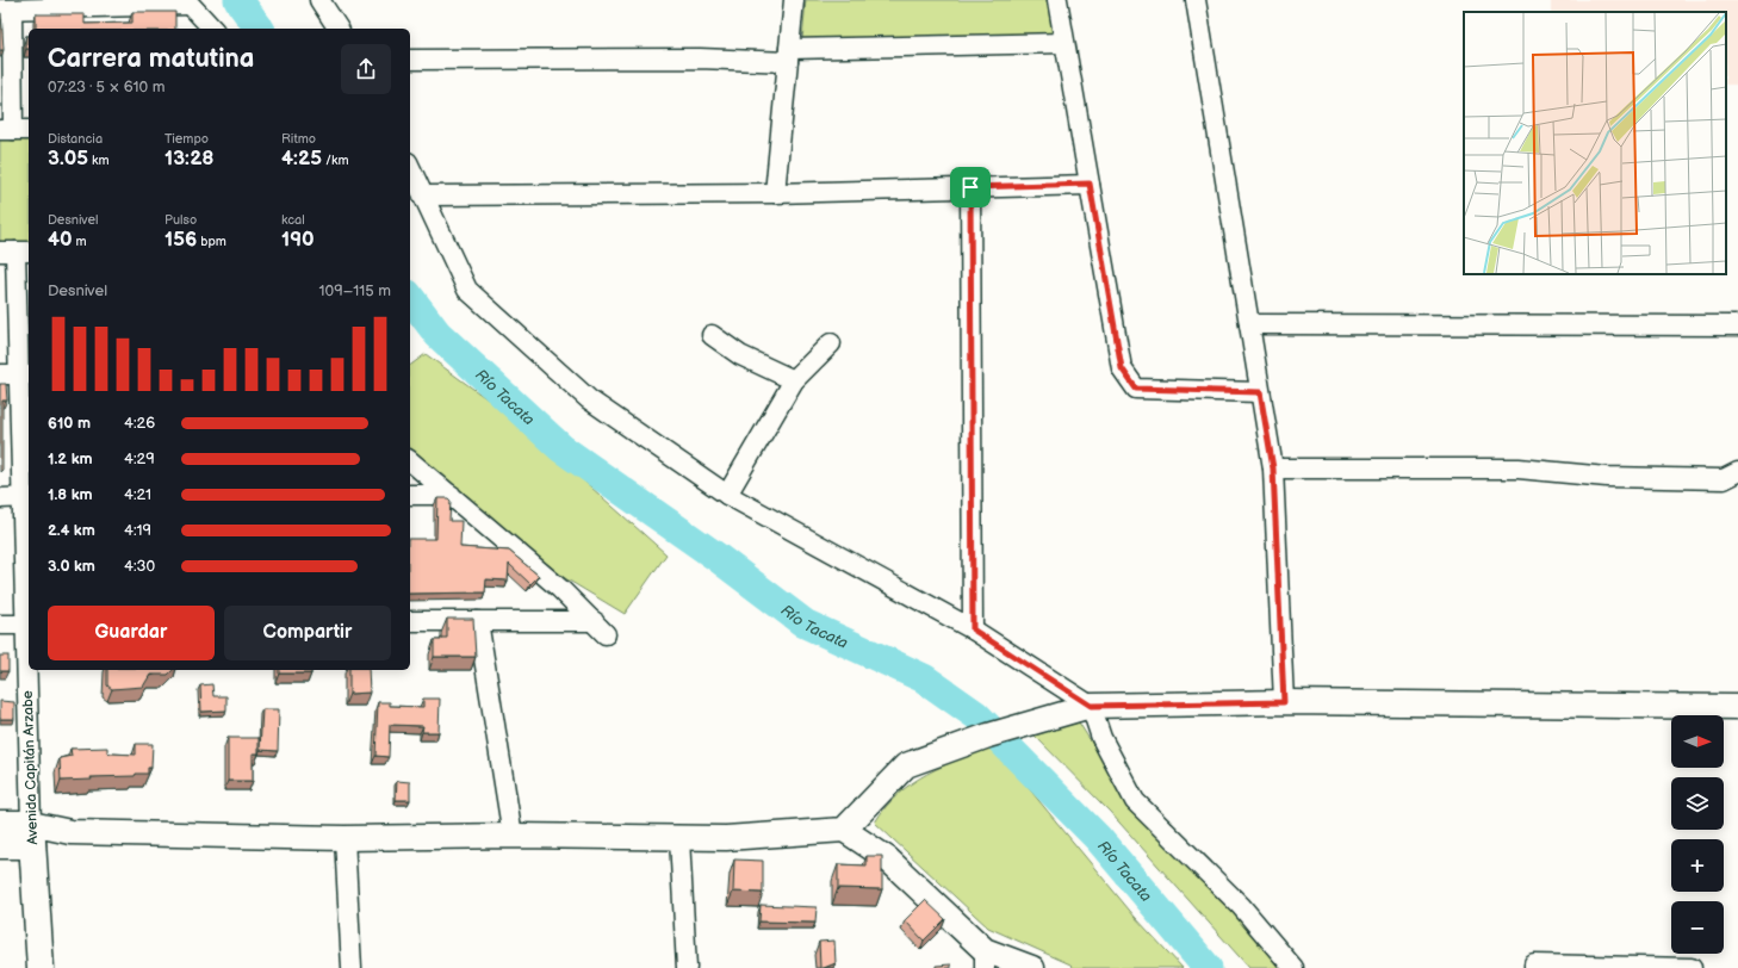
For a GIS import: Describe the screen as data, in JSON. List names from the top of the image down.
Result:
{
  "streets": {
    "main road": ["Avenida Capitán Arzabe"]
  },
  "water": ["Río Tacata"],
  "north": "right",
  "page": {
    "heading": ["Carrera matutina", "07:23 · 5 × 610 m"],
    "stats": [
      ["Distancia", "3.05 km"],
      ["Tiempo", "13:28"],
      ["Ritmo", "4:25 /km"],
      ["Desnivel", "40 m"],
      ["Pulso", "156 bpm"],
      ["kcal", "190"]
    ],
    "chart": ["Desnivel", "109–115 m"],
    "list": [
      {
        "name": "610 m",
        "note": "4:26"
      },
      {
        "name": "1.2 km",
        "note": "4:29"
      },
      {
        "name": "1.8 km",
        "note": "4:21"
      },
      {
        "name": "2.4 km",
        "note": "4:19"
      },
      {
        "name": "3.0 km",
        "note": "4:30"
      }
    ],
    "buttons": ["Guardar", "Compartir"],
    "map_buttons": ["+", "−"]
  }
}
